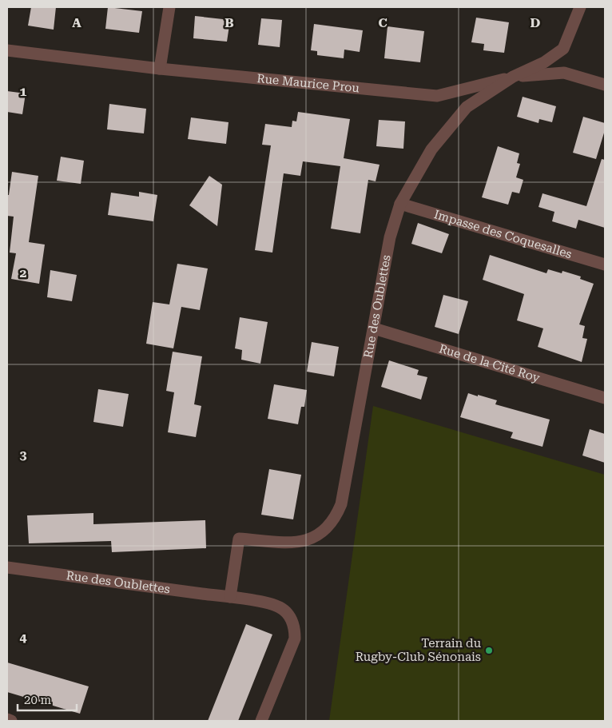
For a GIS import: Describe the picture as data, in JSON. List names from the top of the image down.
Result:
{
  "streets": {
    "street": [
      "Rue Maurice Prou",
      "Impasse des Coquesalles",
      "Rue des Oublettes",
      "Rue de la Cité Roy"
    ]
  },
  "crossings": [
    ["Rue Maurice Prou", "Rue des Oublettes"],
    ["Impasse des Coquesalles", "Rue des Oublettes"],
    ["Rue des Oublettes", "Rue de la Cité Roy"]
  ],
  "places": ["Terrain du Rugby-Club Sénonais"],
  "scale_bar": "20 m",
  "grid": {
    "columns": [
      "A",
      "B",
      "C",
      "D"
    ],
    "rows": [
      "1",
      "2",
      "3",
      "4"
    ]
  }
}
